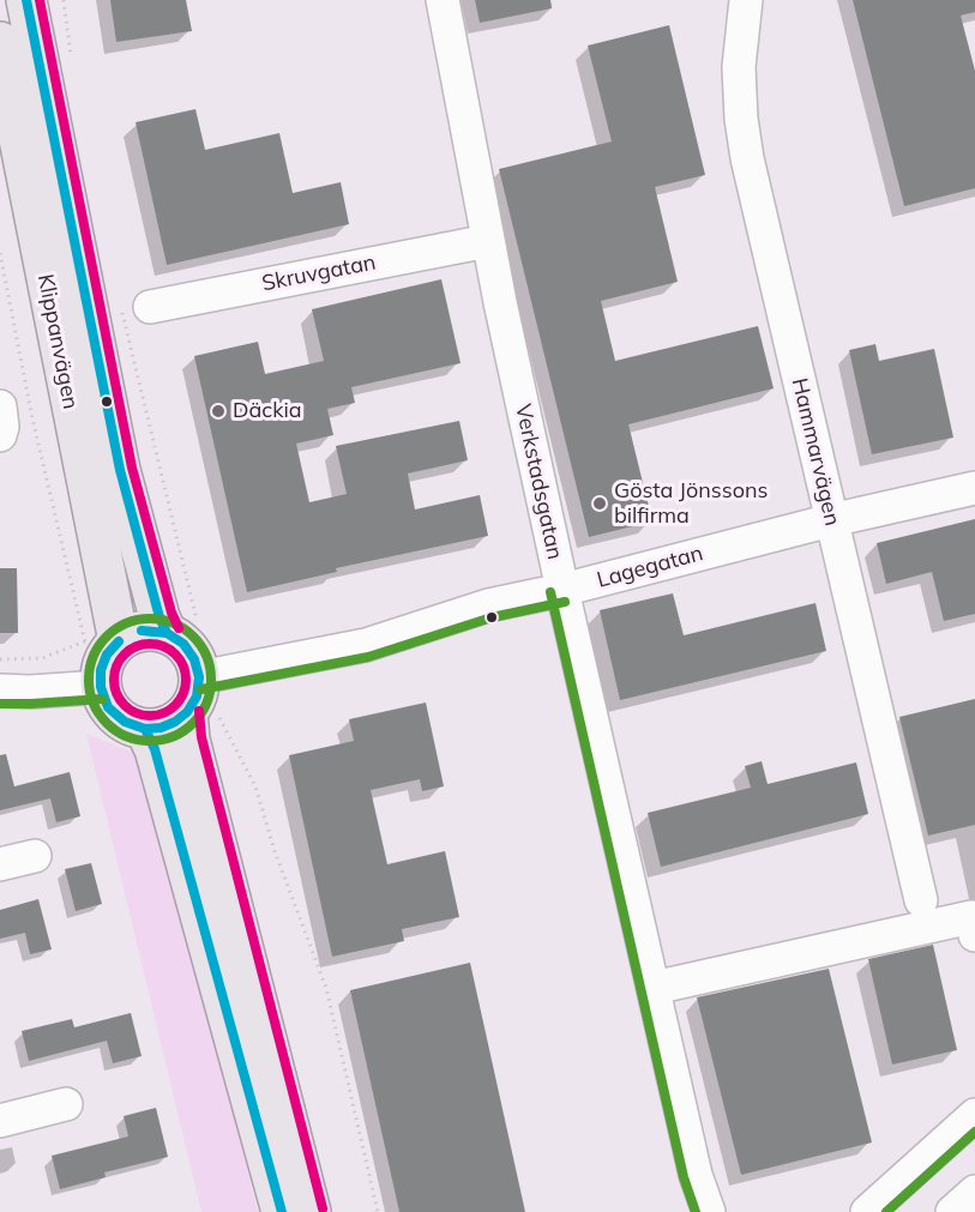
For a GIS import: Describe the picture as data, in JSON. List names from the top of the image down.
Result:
{
  "streets": {
    "main road": ["Klippanvägen"],
    "street": [
      "Skruvgatan",
      "Hammarvägen",
      "Verkstadsgatan",
      "Lagegatan"
    ]
  },
  "crossings": [
    ["Skruvgatan", "Verkstadsgatan"],
    ["Klippanvägen", "Lagegatan"],
    ["Hammarvägen", "Lagegatan"],
    ["Verkstadsgatan", "Lagegatan"]
  ],
  "places": ["Däckia", "Gösta Jönssons bilfirma"]
}
